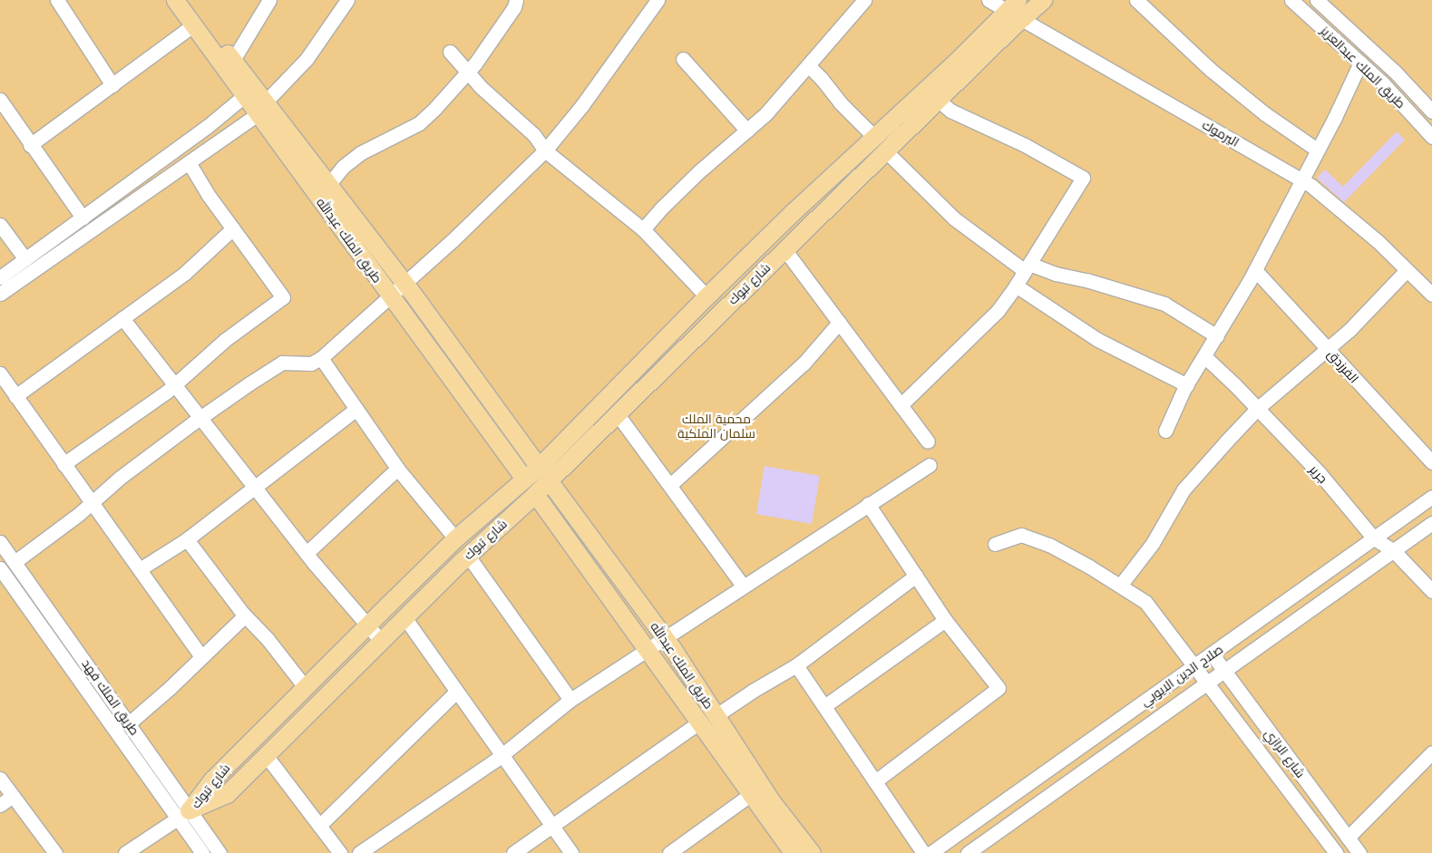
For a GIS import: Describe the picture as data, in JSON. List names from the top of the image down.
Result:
{
  "streets": {
    "main road": ["طريق الملك عبدالله", "شارع تبوك"],
    "street": [
      "طريق الملك عبدالعزيز",
      "اليرموك",
      "الفرزدق",
      "جرير",
      "صلاح الدين الايوبي",
      "طريق الملك فهد",
      "شارع الرازي"
    ]
  },
  "crossings": [
    ["اليرموك", "شارع تبوك"],
    ["طريق الملك عبدالله", "شارع تبوك"],
    ["شارع تبوك", "طريق الملك فهد"],
    ["جرير", "صلاح الدين الايوبي"],
    ["صلاح الدين الايوبي", "شارع الرازي"]
  ],
  "parks": ["محمية الملك سلمان الملكية"]
}
